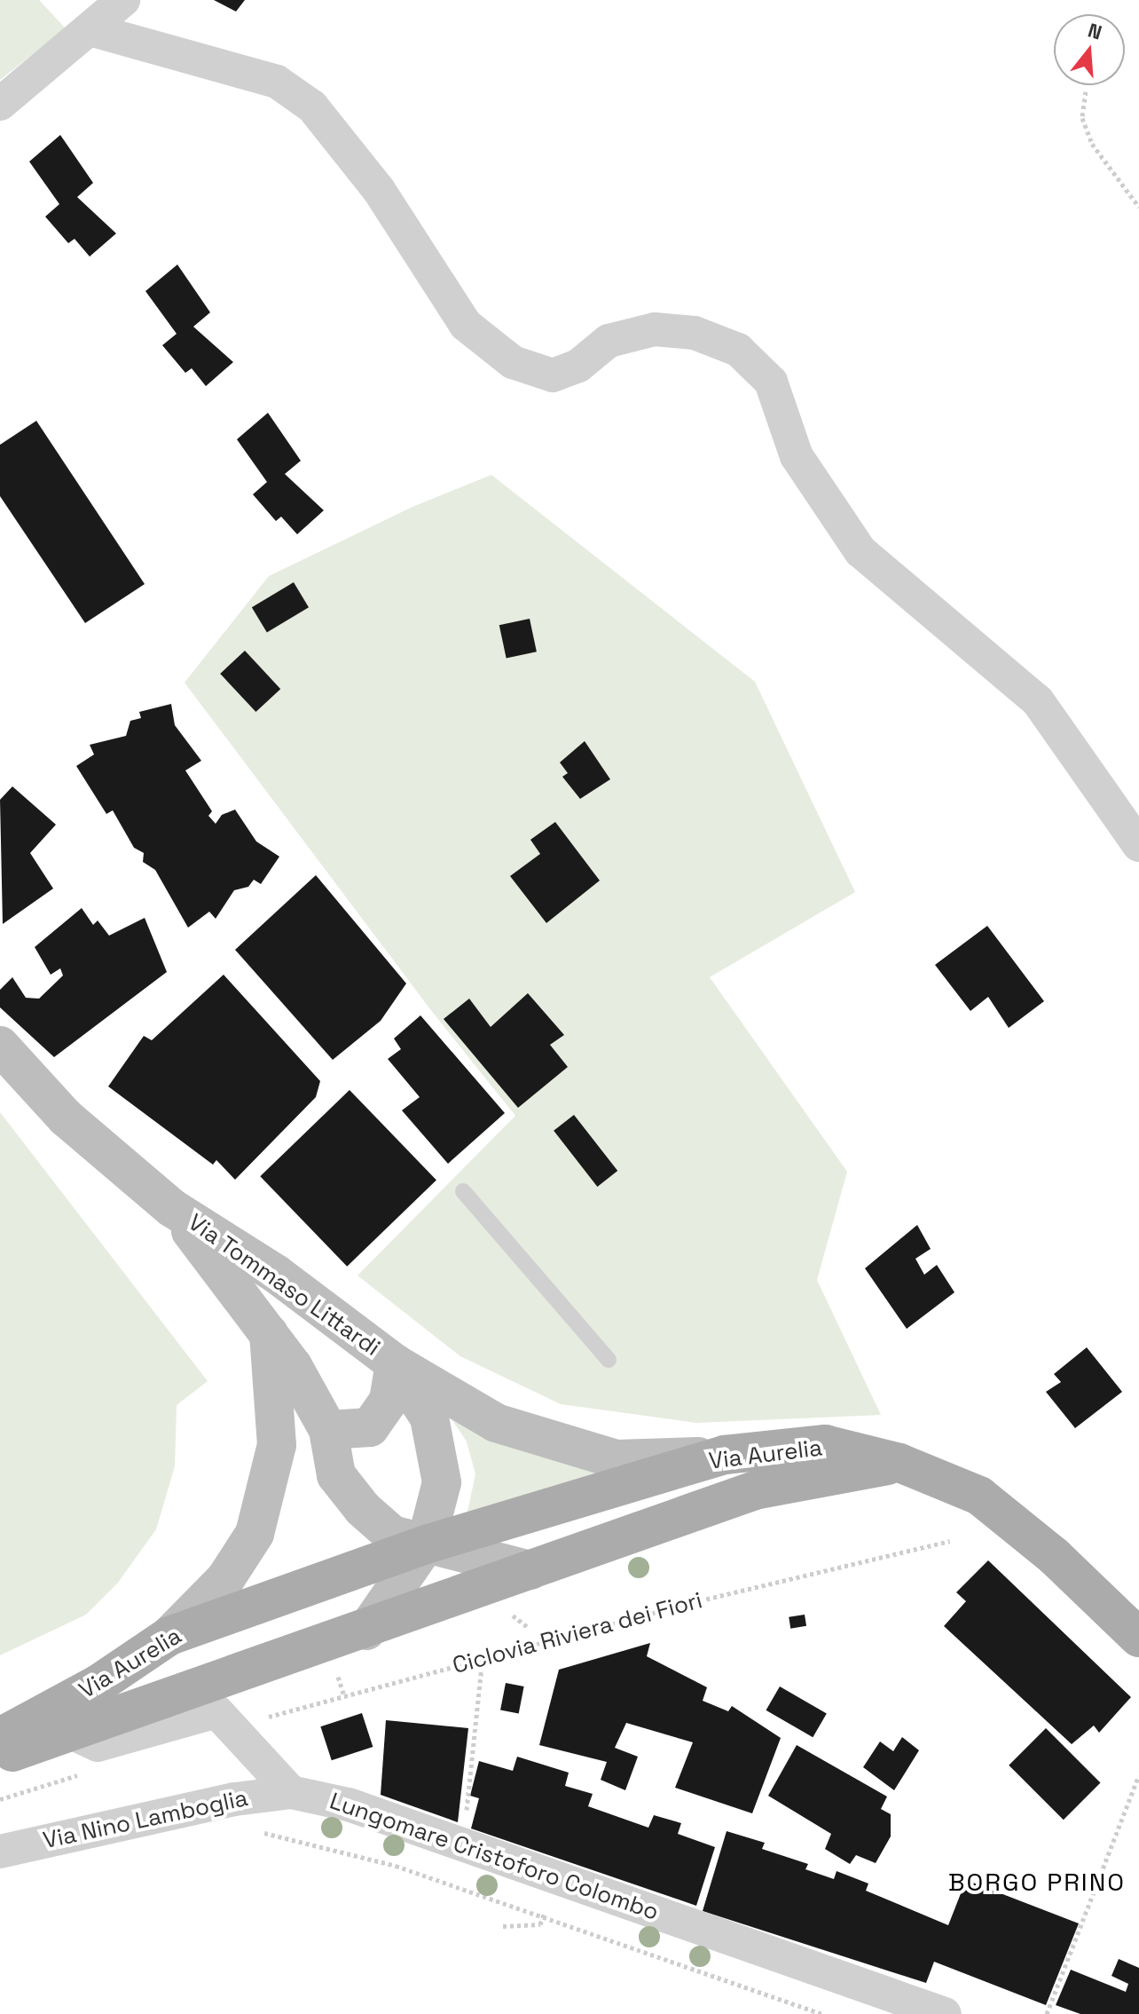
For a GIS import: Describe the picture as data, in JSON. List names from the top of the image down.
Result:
{
  "streets": {
    "main road": ["Via Tommaso Littardi", "Via Aurelia"],
    "street": ["Via Nino Lamboglia", "Lungomare Cristoforo Colombo"],
    "path": ["Ciclovia Riviera dei Fiori"]
  },
  "crossings": [
    ["Via Tommaso Littardi", "Via Aurelia"],
    ["Via Nino Lamboglia", "Lungomare Cristoforo Colombo"]
  ],
  "districts": ["BORGO PRINO"],
  "north": "top"
}
